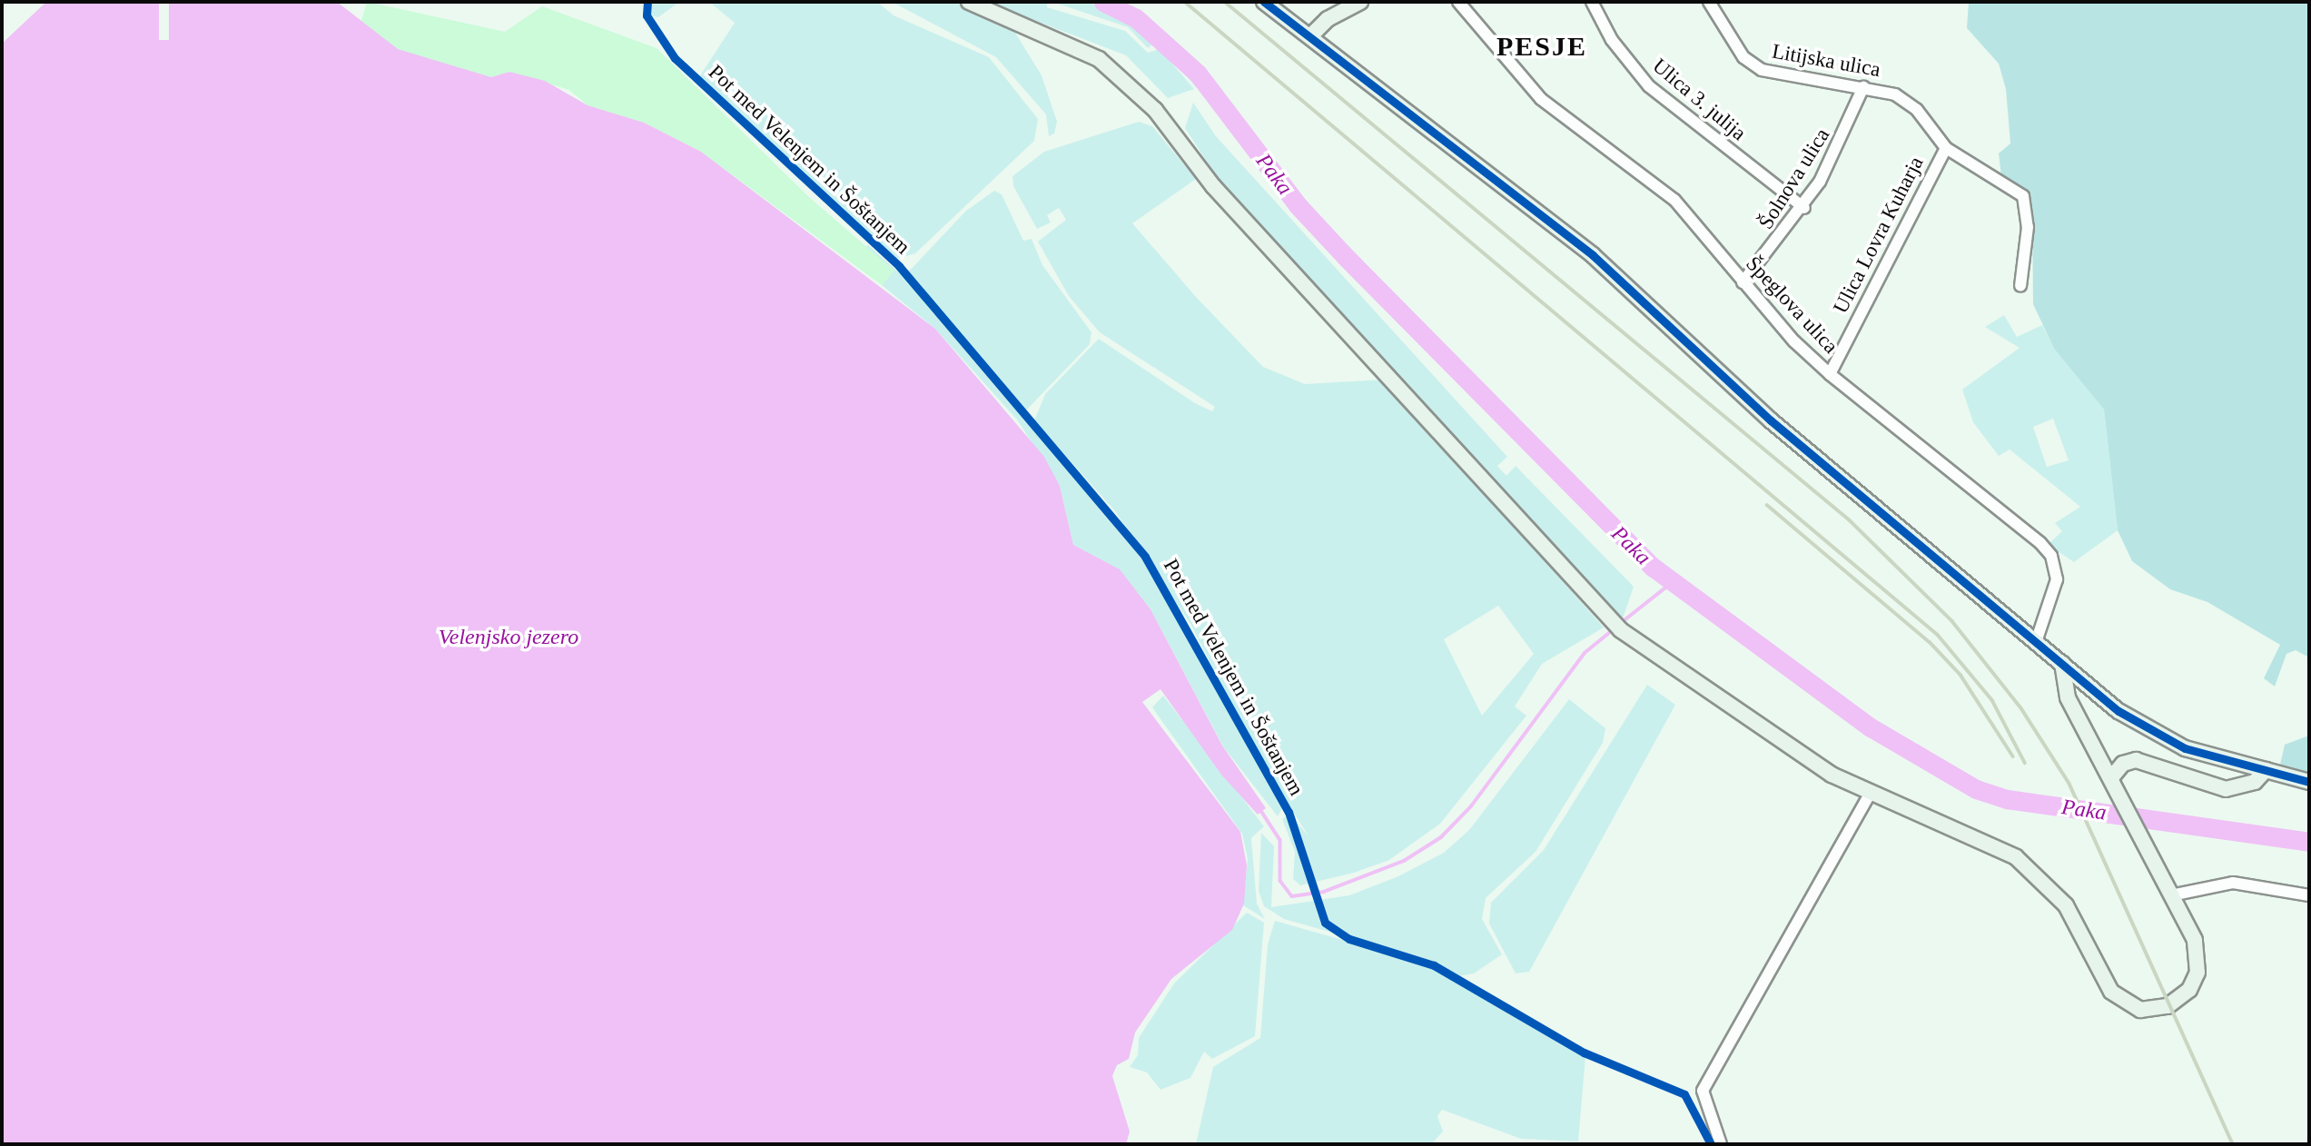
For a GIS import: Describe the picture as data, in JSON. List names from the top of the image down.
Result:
{
  "streets": {
    "street": [
      "Litijska ulica",
      "Ulica 3. julija",
      "Šolnova ulica",
      "Ulica Lovra Kuharja",
      "Špeglova ulica"
    ],
    "cycle path": ["Pot med Velenjem in Šoštanjem"]
  },
  "crossings": [
    ["Litijska ulica", "Šolnova ulica"],
    ["Litijska ulica", "Ulica Lovra Kuharja"],
    ["Ulica 3. julija", "Šolnova ulica"],
    ["Šolnova ulica", "Špeglova ulica"],
    ["Ulica Lovra Kuharja", "Špeglova ulica"]
  ],
  "districts": ["PESJE"],
  "water": ["Paka", "Velenjsko jezero"]
}
